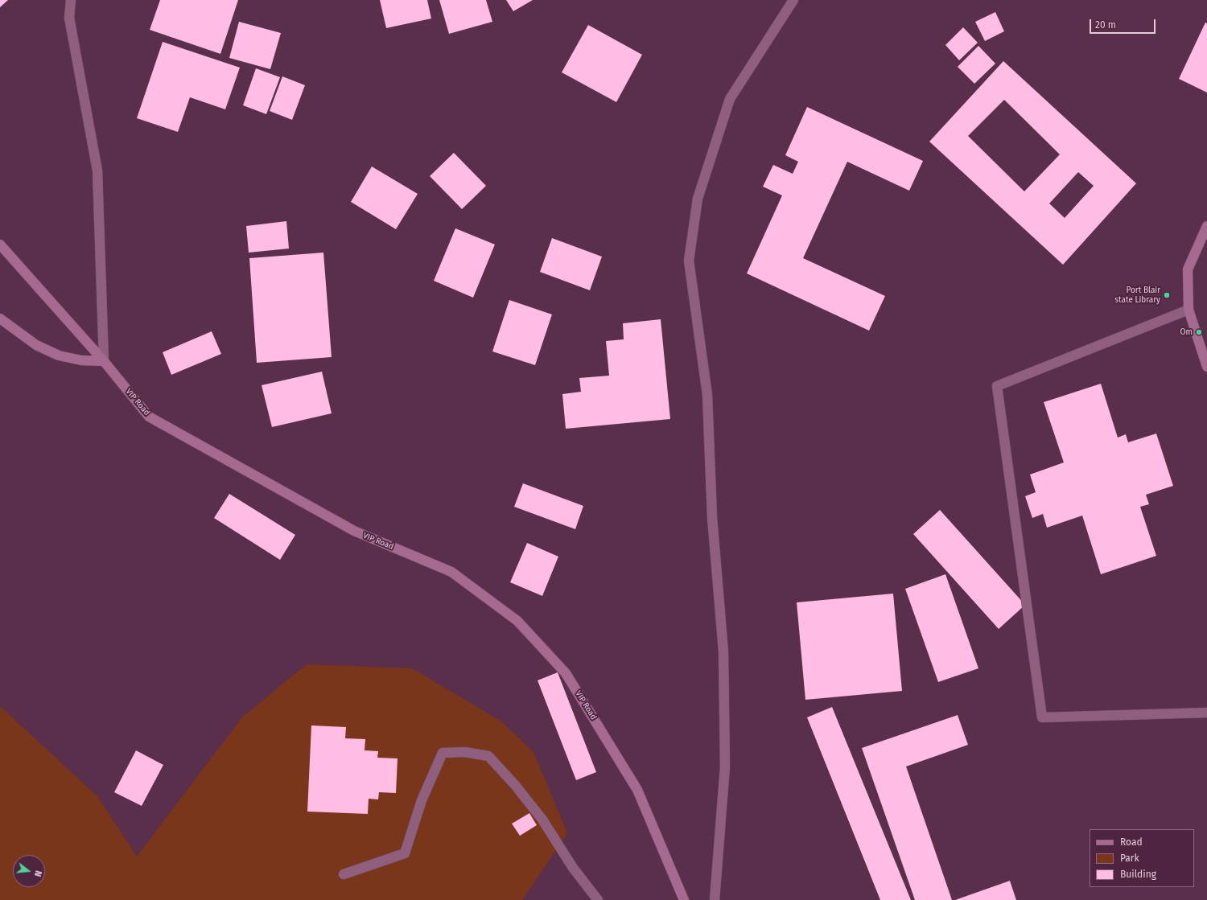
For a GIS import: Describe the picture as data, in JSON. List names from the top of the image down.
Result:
{
  "streets": {
    "main road": ["VIP Road"]
  },
  "places": ["Port Blair state Library", "Om"],
  "legend": ["Road", "Park", "Building"],
  "scale_bar": "20 m",
  "north": "right"
}
